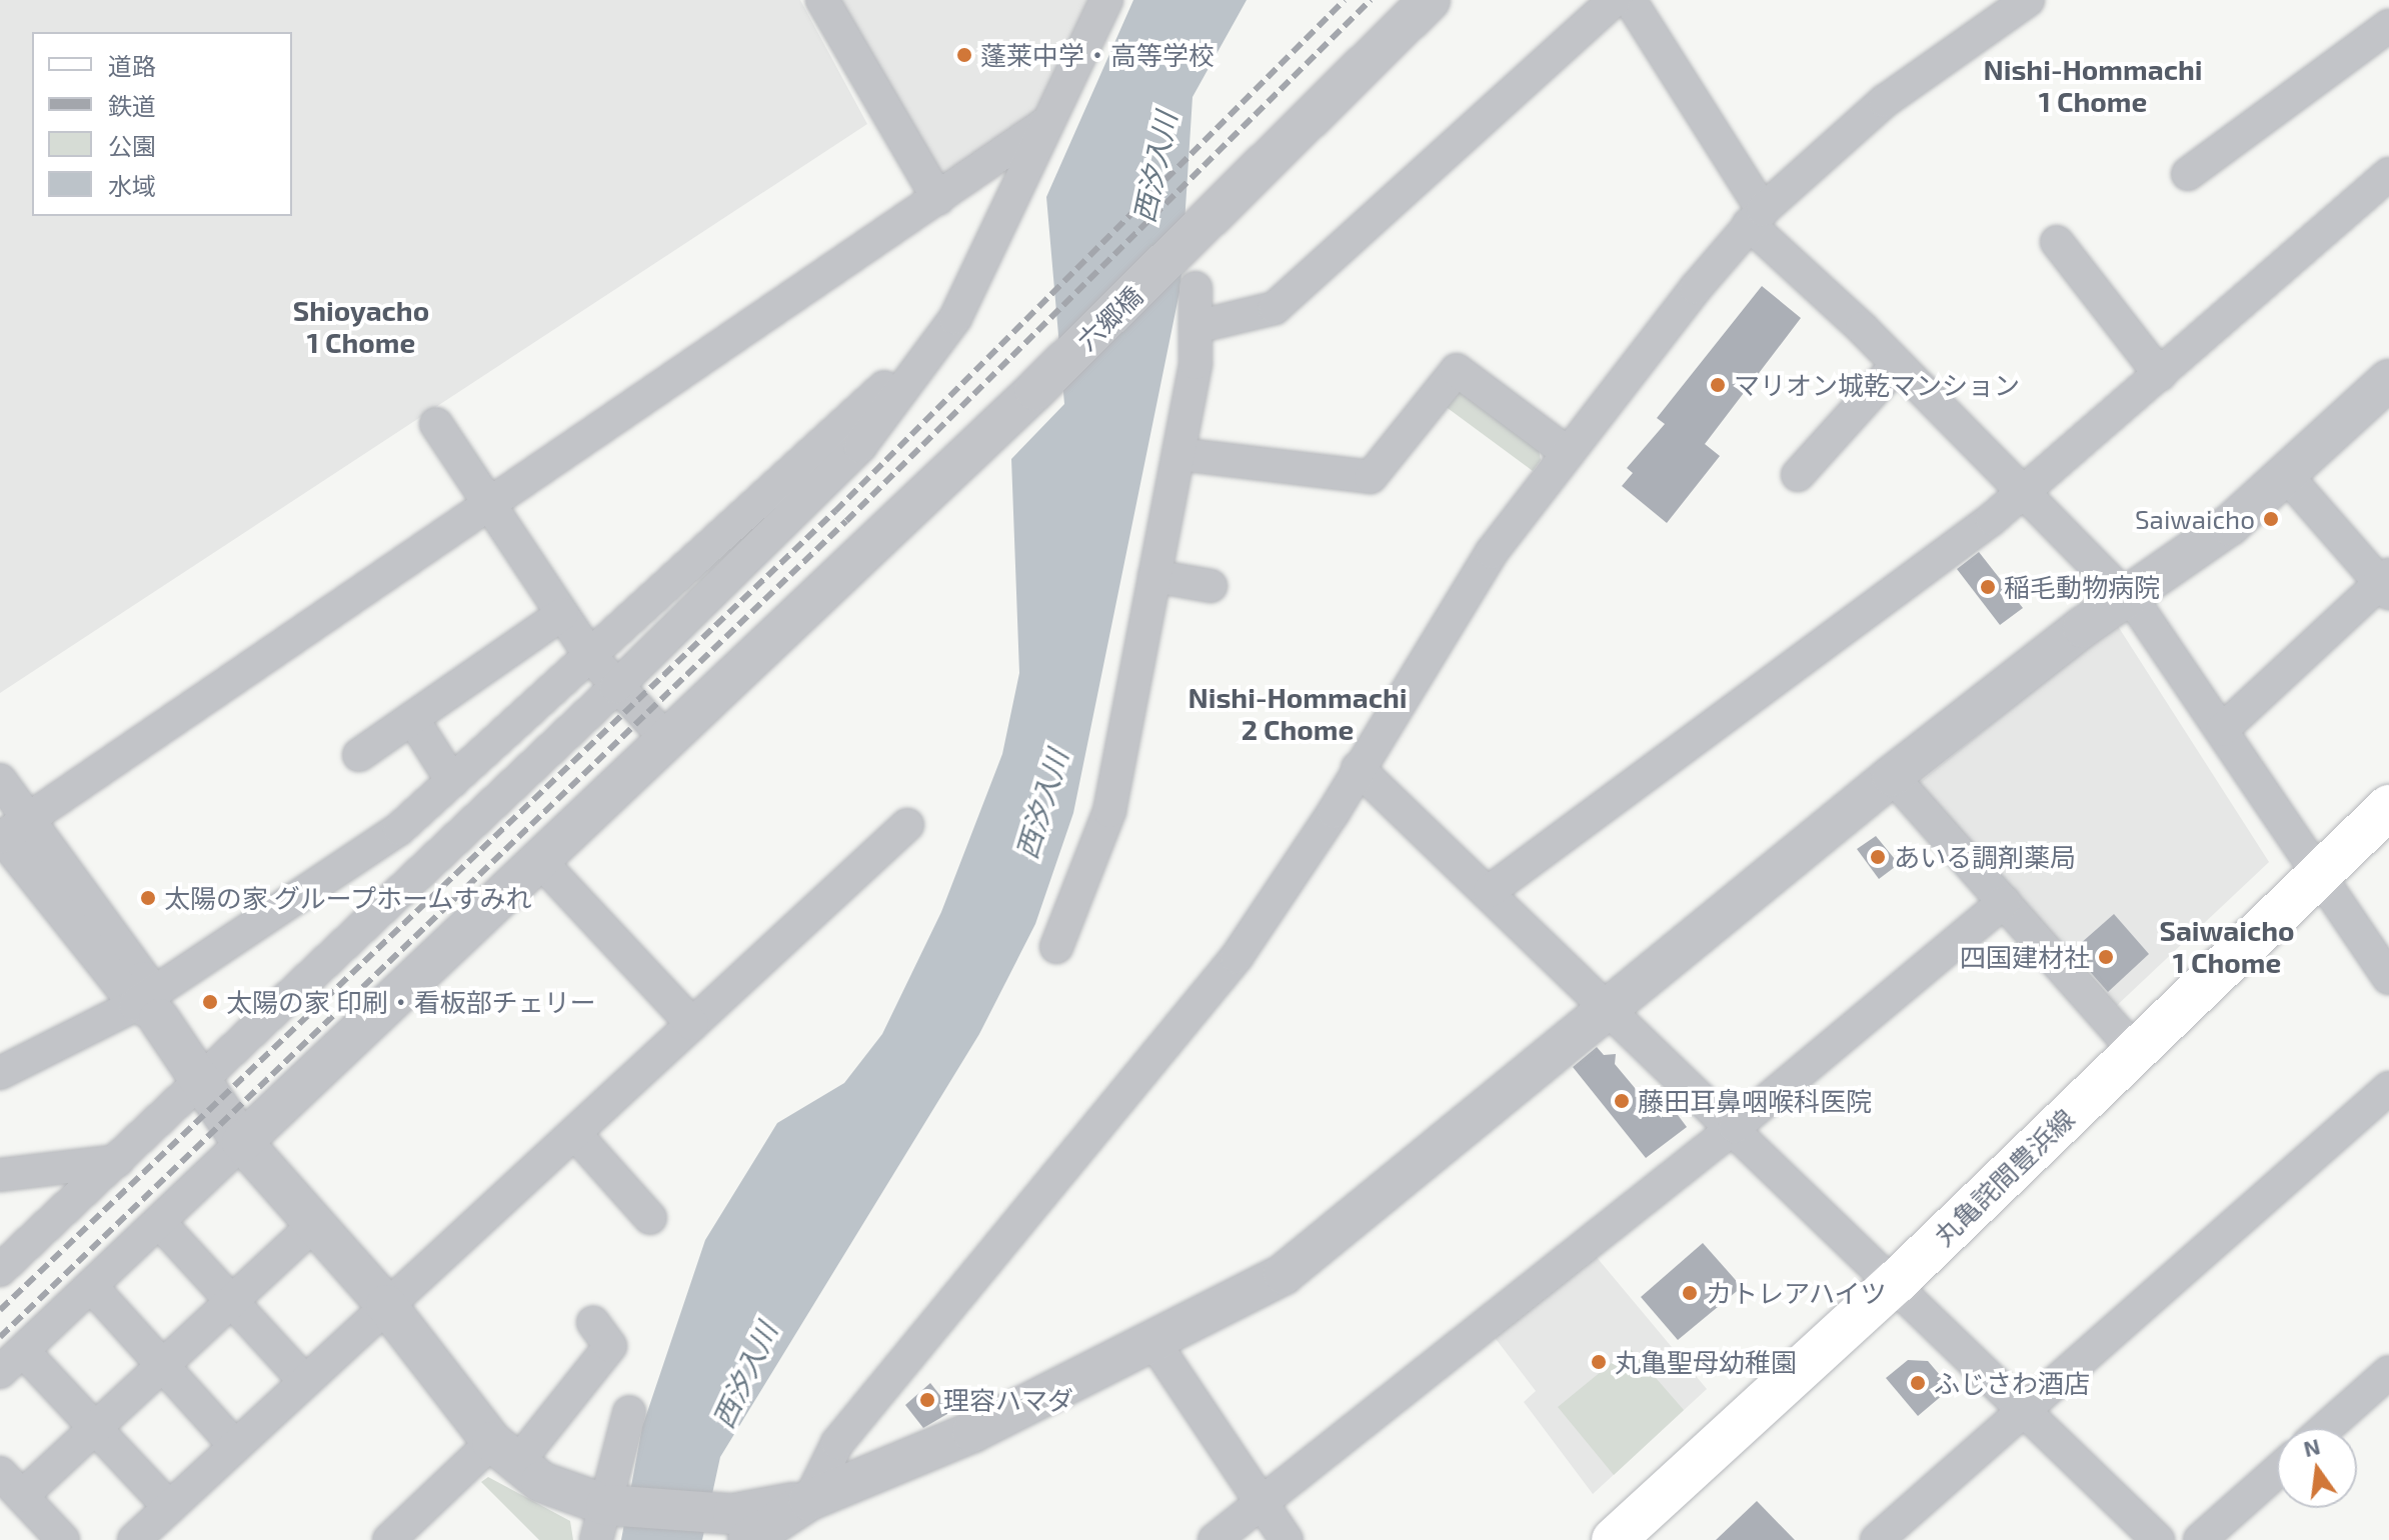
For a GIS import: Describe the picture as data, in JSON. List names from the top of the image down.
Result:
{
  "streets": {
    "main road": ["丸亀詫間豊浜線"],
    "street": ["六郷橋"]
  },
  "districts": [
    "Nishi-Hommachi 1 Chome",
    "Shioyacho 1 Chome",
    "Nishi-Hommachi 2 Chome",
    "Saiwaicho 1 Chome"
  ],
  "water": ["西汐入川"],
  "places": [
    "蓬莱中学・高等学校",
    "マリオン城乾マンション",
    "Saiwaicho",
    "稲毛動物病院",
    "あいる調剤薬局",
    "太陽の家 グループホームすみれ",
    "四国建材社",
    "太陽の家 印刷・看板部チェリー",
    "藤田耳鼻咽喉科医院",
    "カトレアハイツ",
    "丸亀聖母幼稚園",
    "ふじさわ酒店",
    "理容ハマダ"
  ],
  "legend": [
    "道路",
    "鉄道",
    "公園",
    "水域"
  ],
  "north": "top"
}
